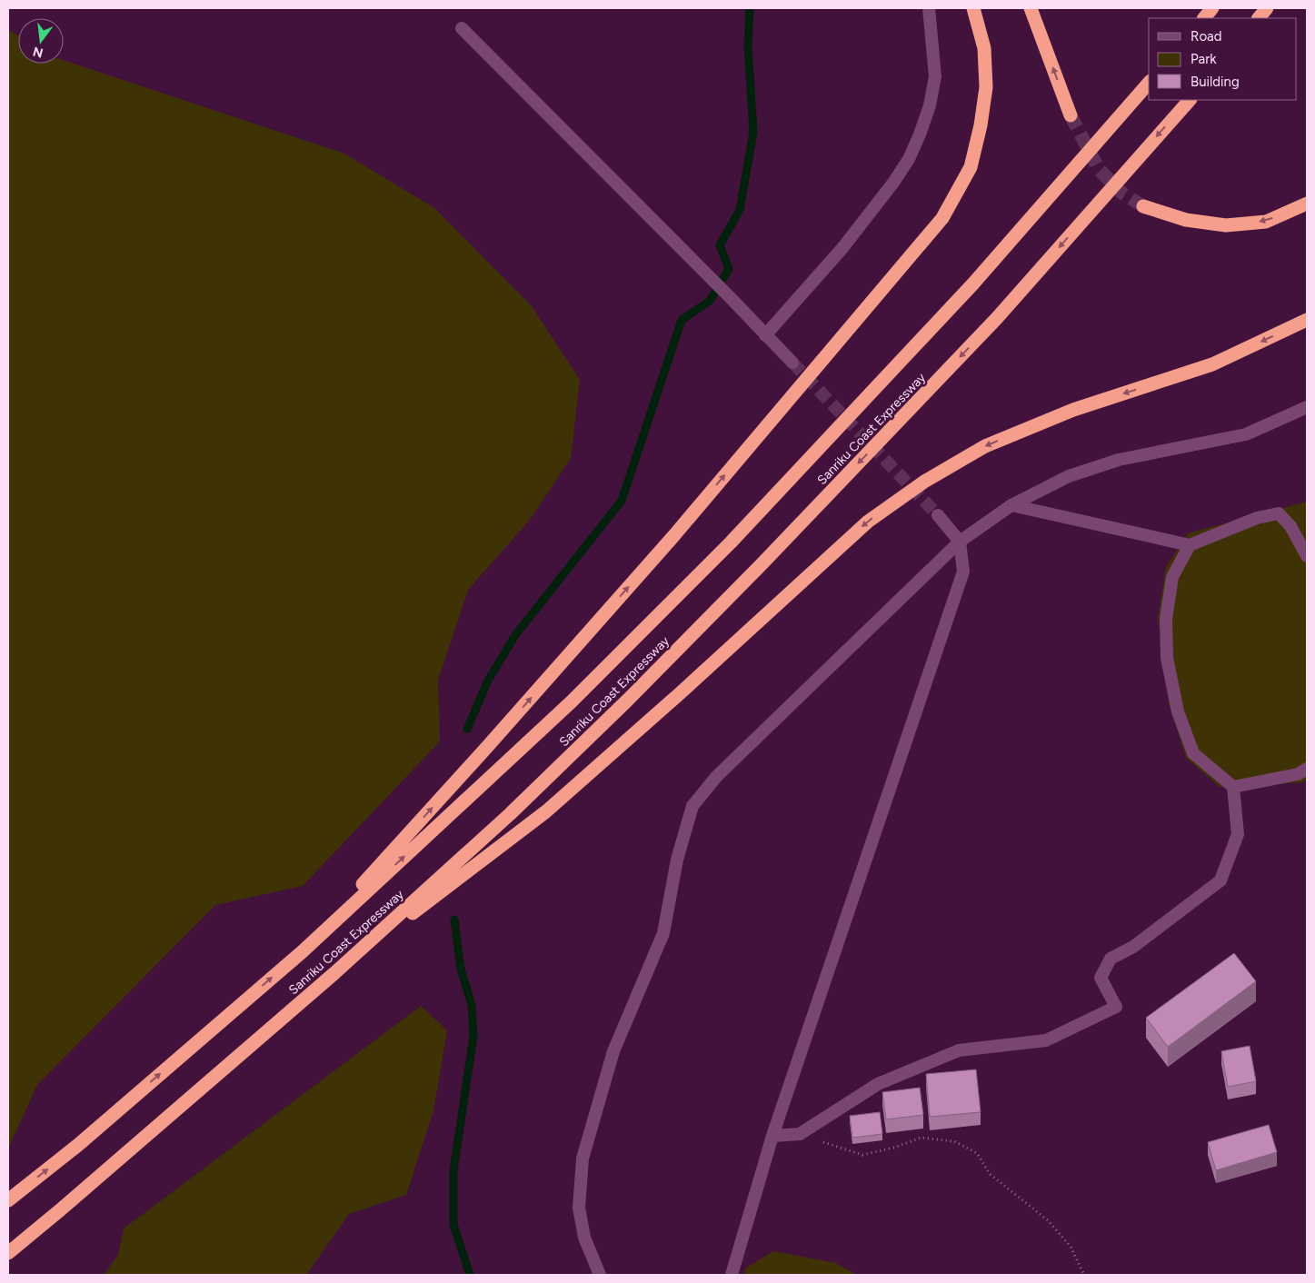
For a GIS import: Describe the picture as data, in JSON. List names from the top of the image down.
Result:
{
  "streets": {
    "highway": ["Sanriku Coast Expressway"]
  },
  "legend": ["Road", "Park", "Building"],
  "north": "bottom"
}
